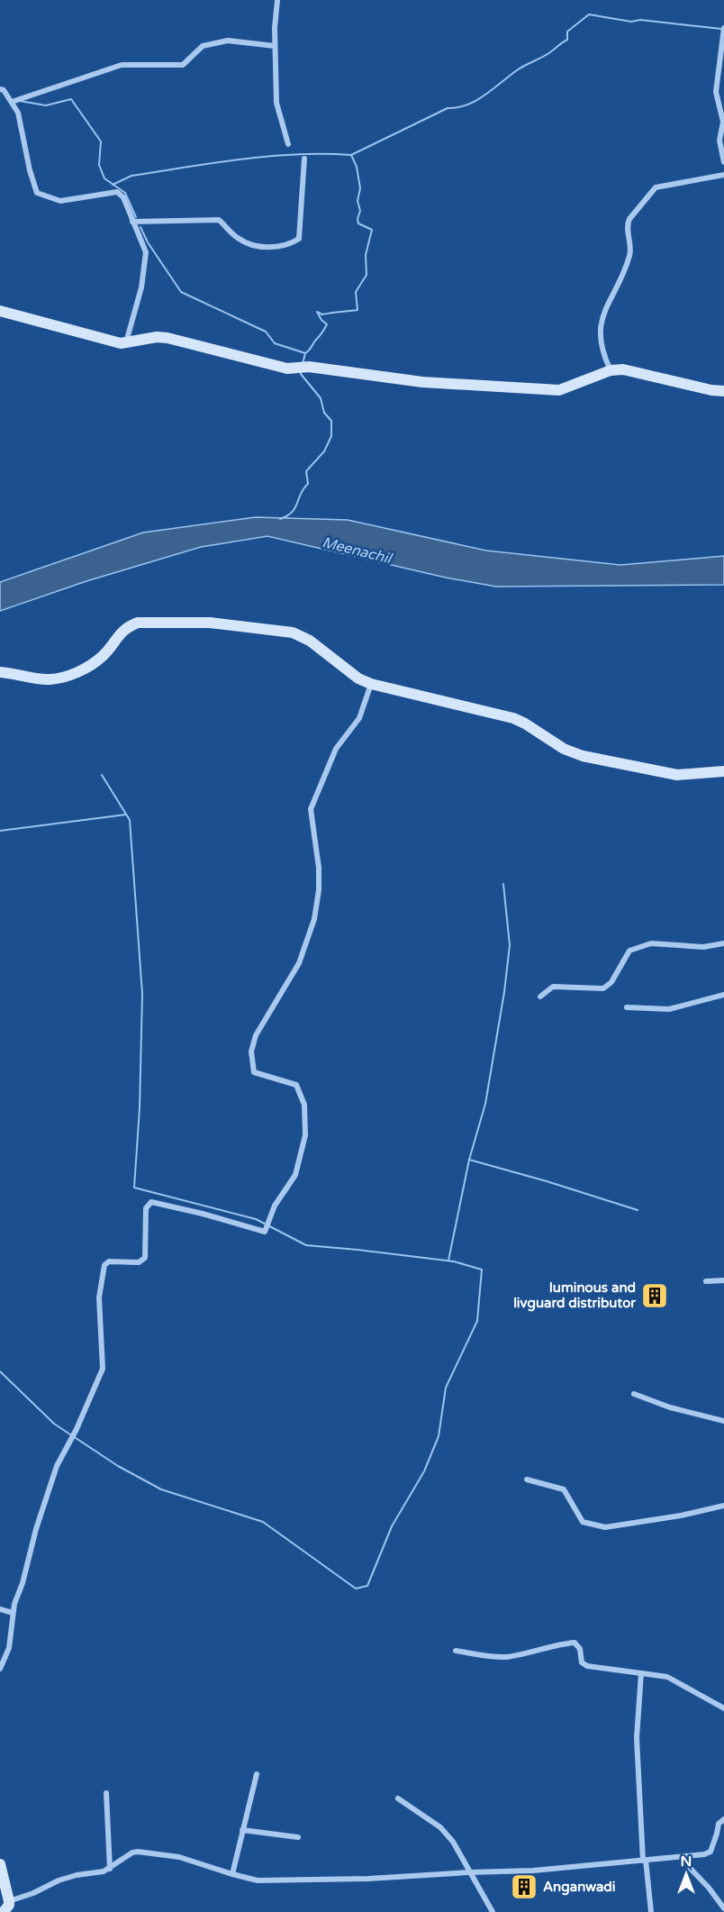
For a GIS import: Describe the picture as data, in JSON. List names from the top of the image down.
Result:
{
  "water": ["Meenachil"],
  "places": {
    "building": ["luminous and livguard distributor", "Anganwadi"]
  },
  "north": "top"
}
